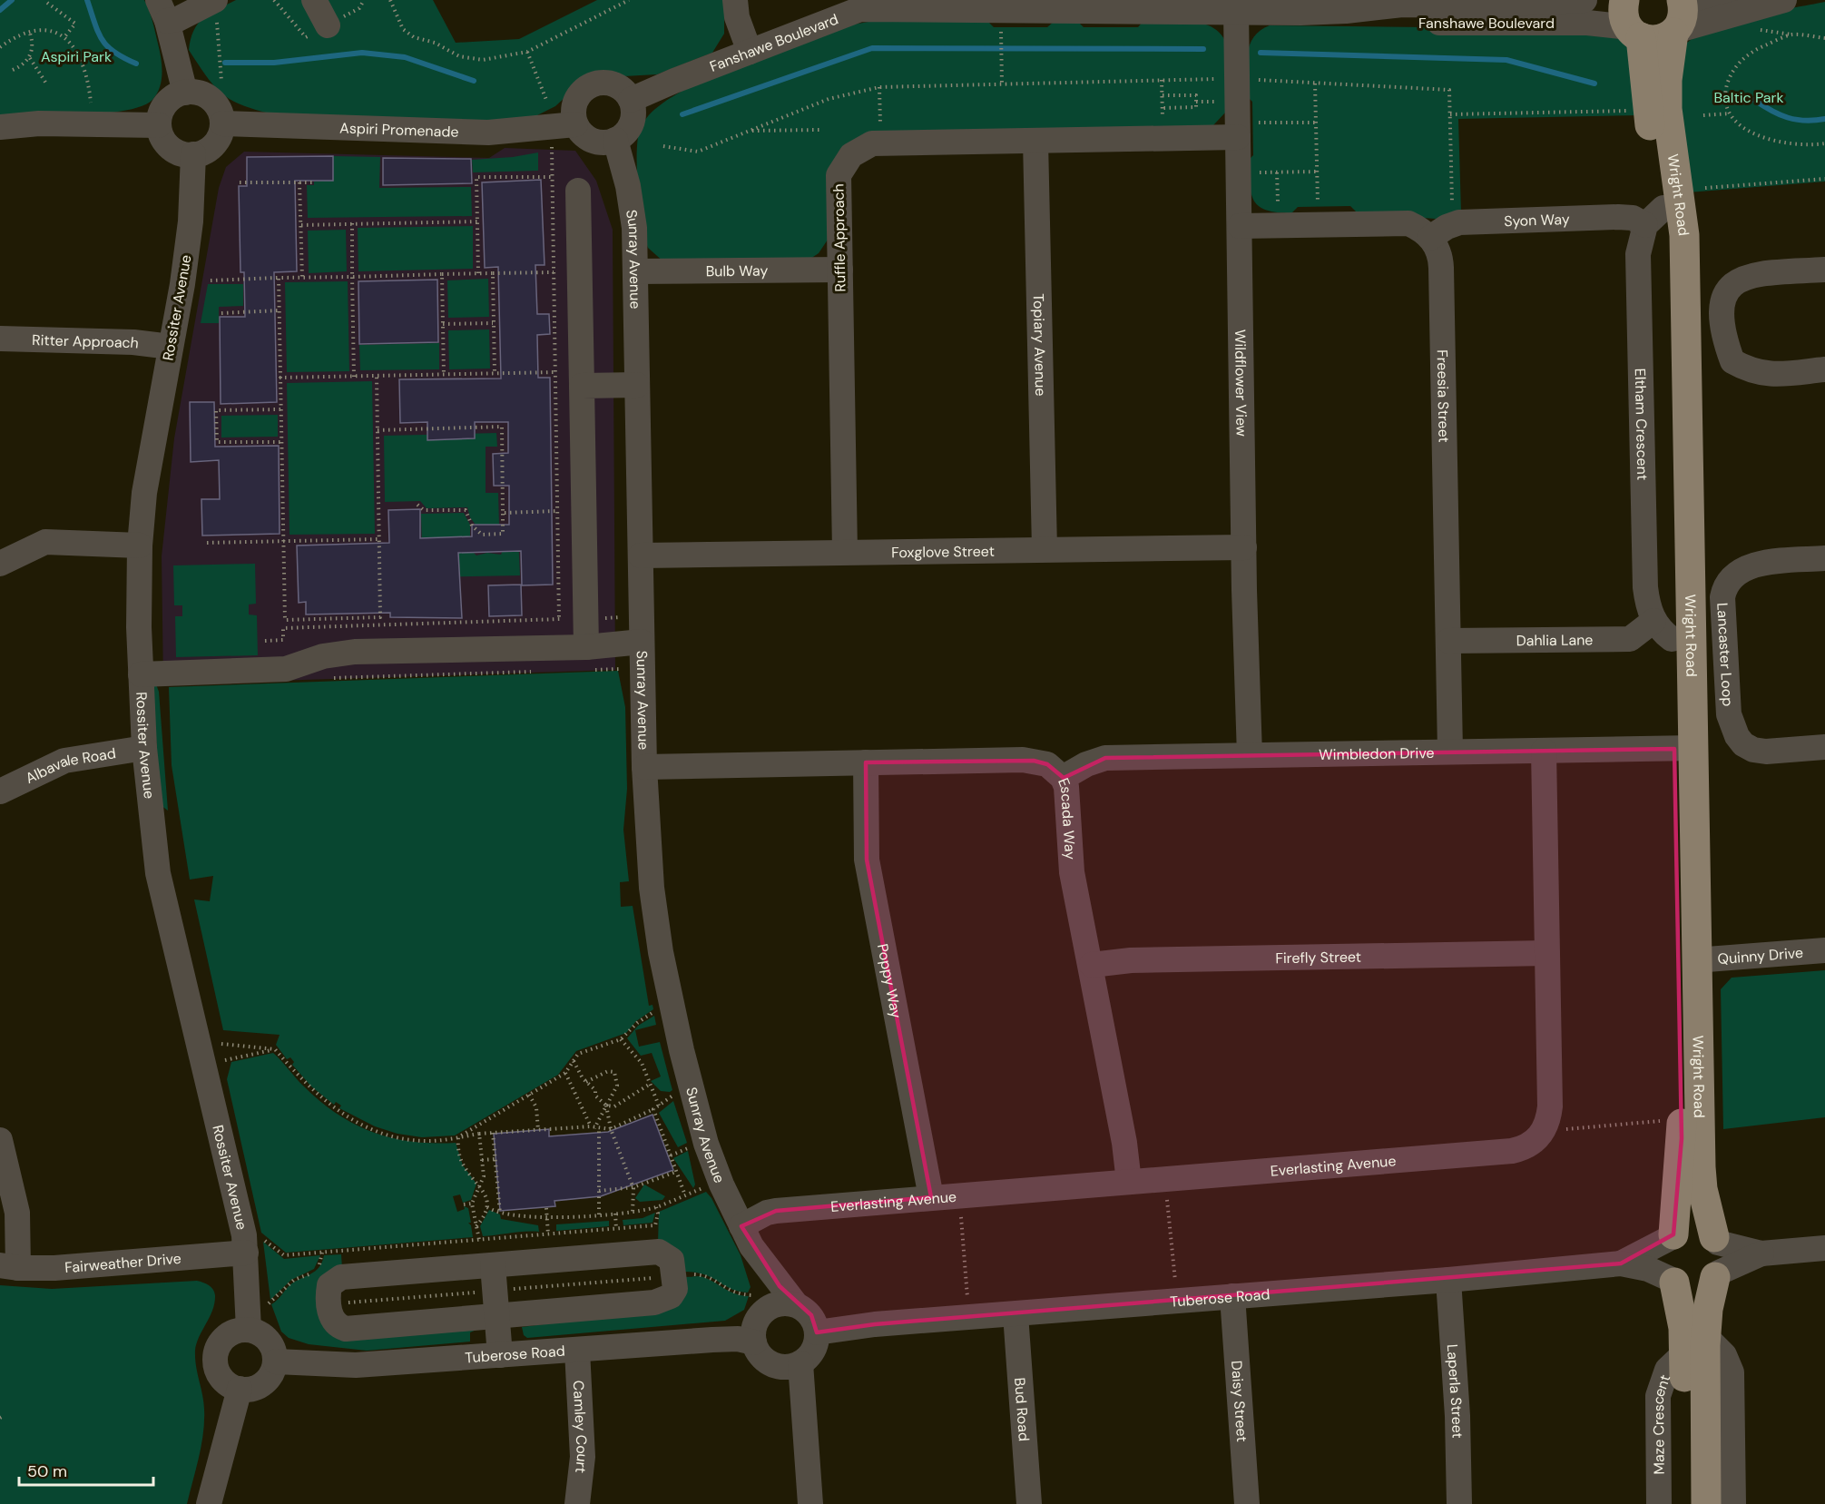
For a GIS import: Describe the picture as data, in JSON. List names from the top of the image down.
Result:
{
  "streets": {
    "main road": ["Wright Road"],
    "street": [
      "Fanshawe Boulevard",
      "Aspiri Promenade",
      "Syon Way",
      "Ruffle Approach",
      "Sunray Avenue",
      "Bulb Way",
      "Rossiter Avenue",
      "Ritter Approach",
      "Topiary Avenue",
      "Wildflower View",
      "Freesia Street",
      "Foxglove Street",
      "Dahlia Lane",
      "Lancaster Loop",
      "Wimbledon Drive",
      "Albavale Road",
      "Escada Way",
      "Quinny Drive",
      "Firefly Street",
      "Poppy Way",
      "Everlasting Avenue",
      "Fairweather Drive",
      "Tuberose Road",
      "Laperla Street",
      "Daisy Street",
      "Bud Road",
      "Maze Crescent",
      "Camley Court"
    ]
  },
  "crossings": [
    ["Fanshawe Boulevard", "Aspiri Promenade"],
    ["Fanshawe Boulevard", "Wright Road"],
    ["Fanshawe Boulevard", "Sunray Avenue"],
    ["Fanshawe Boulevard", "Wildflower View"],
    ["Aspiri Promenade", "Sunray Avenue"],
    ["Aspiri Promenade", "Rossiter Avenue"],
    ["Wright Road", "Syon Way"],
    ["Wright Road", "Dahlia Lane"],
    ["Wright Road", "Wimbledon Drive"],
    ["Wright Road", "Quinny Drive"],
    ["Wright Road", "Tuberose Road"],
    ["Syon Way", "Freesia Street"],
    ["Ruffle Approach", "Bulb Way"],
    ["Ruffle Approach", "Topiary Avenue"],
    ["Ruffle Approach", "Wildflower View"],
    ["Ruffle Approach", "Foxglove Street"],
    ["Sunray Avenue", "Bulb Way"],
    ["Sunray Avenue", "Foxglove Street"],
    ["Sunray Avenue", "Escada Way"],
    ["Sunray Avenue", "Everlasting Avenue"],
    ["Sunray Avenue", "Tuberose Road"],
    ["Rossiter Avenue", "Ritter Approach"],
    ["Rossiter Avenue", "Albavale Road"],
    ["Rossiter Avenue", "Fairweather Drive"],
    ["Rossiter Avenue", "Tuberose Road"],
    ["Topiary Avenue", "Foxglove Street"],
    ["Wildflower View", "Foxglove Street"],
    ["Wildflower View", "Wimbledon Drive"],
    ["Freesia Street", "Dahlia Lane"],
    ["Freesia Street", "Wimbledon Drive"],
    ["Wimbledon Drive", "Escada Way"],
    ["Wimbledon Drive", "Everlasting Avenue"],
    ["Escada Way", "Firefly Street"],
    ["Escada Way", "Poppy Way"],
    ["Escada Way", "Everlasting Avenue"],
    ["Firefly Street", "Everlasting Avenue"],
    ["Poppy Way", "Everlasting Avenue"],
    ["Tuberose Road", "Laperla Street"],
    ["Tuberose Road", "Daisy Street"],
    ["Tuberose Road", "Bud Road"],
    ["Tuberose Road", "Camley Court"]
  ],
  "parks": ["Aspiri Park", "Baltic Park"],
  "scale_bar": "50 m"
}
